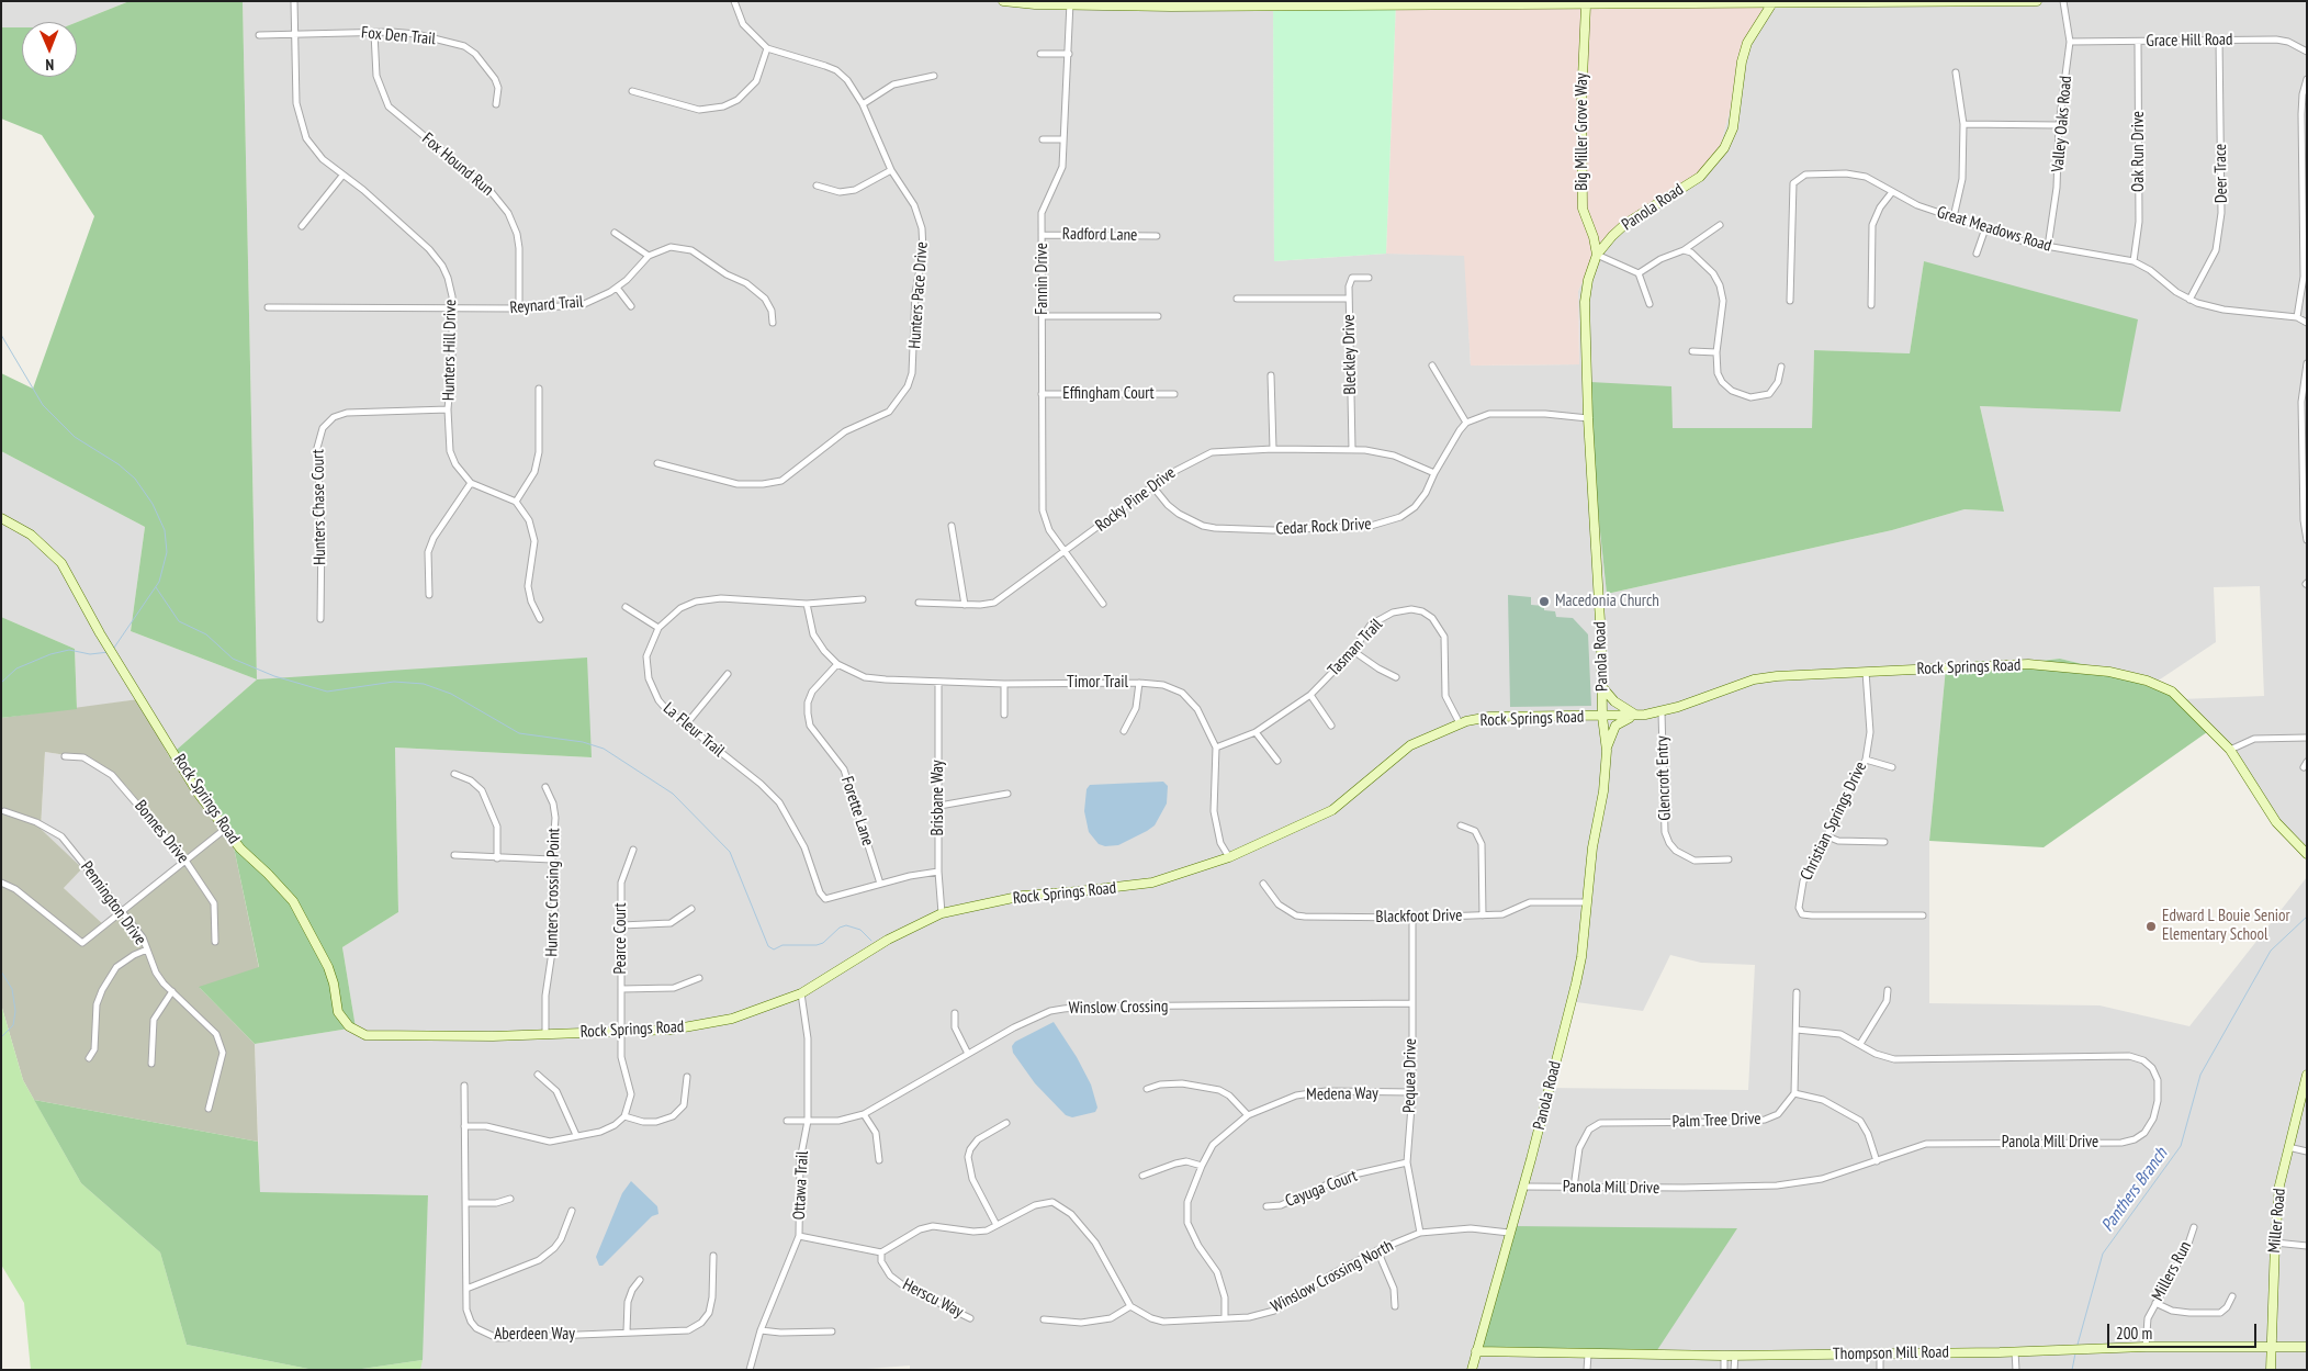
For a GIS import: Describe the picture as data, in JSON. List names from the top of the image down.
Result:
{
  "streets": {
    "street": [
      "Fox Den Trail",
      "Grace Hill Road",
      "Valley Oaks Road",
      "Big Miller Grove Way",
      "Oak Run Drive",
      "Fox Hound Run",
      "Deer Trace",
      "Panola Road",
      "Great Meadows Road",
      "Radford Lane",
      "Fannin Drive",
      "Hunters Pace Drive",
      "Reynard Trail",
      "Hunters Hill Drive",
      "Bleckley Drive",
      "Effingham Court",
      "Rocky Pine Drive",
      "Hunters Chase Court",
      "Cedar Rock Drive",
      "Tasman Trail",
      "Rock Springs Road",
      "Timor Trail",
      "La Fleur Trail",
      "Glencroft Entry",
      "Brisbane Way",
      "Forette Lane",
      "Christian Springs Drive",
      "Bonnes Drive",
      "Hunters Crossing Point",
      "Pennington Drive",
      "Blackfoot Drive",
      "Pearce Court",
      "Winslow Crossing",
      "Pequea Drive",
      "Medena Way",
      "Palm Tree Drive",
      "Panola Mill Drive",
      "Ottawa Trail",
      "Cayuga Court",
      "Miller Road",
      "Millers Run",
      "Winslow Crossing North",
      "Herscu Way",
      "Aberdeen Way",
      "Thompson Mill Road"
    ]
  },
  "crossings": [
    ["Fox Den Trail", "Fox Hound Run"],
    ["Fox Den Trail", "Hunters Hill Drive"],
    ["Grace Hill Road", "Valley Oaks Road"],
    ["Grace Hill Road", "Oak Run Drive"],
    ["Grace Hill Road", "Deer Trace"],
    ["Valley Oaks Road", "Great Meadows Road"],
    ["Big Miller Grove Way", "Panola Road"],
    ["Oak Run Drive", "Great Meadows Road"],
    ["Fox Hound Run", "Reynard Trail"],
    ["Deer Trace", "Great Meadows Road"],
    ["Panola Road", "Rock Springs Road"],
    ["Panola Road", "Blackfoot Drive"],
    ["Panola Road", "Panola Mill Drive"],
    ["Panola Road", "Winslow Crossing North"],
    ["Panola Road", "Thompson Mill Road"],
    ["Radford Lane", "Fannin Drive"],
    ["Fannin Drive", "Effingham Court"],
    ["Fannin Drive", "Rocky Pine Drive"],
    ["Reynard Trail", "Hunters Hill Drive"],
    ["Hunters Hill Drive", "Hunters Chase Court"],
    ["Bleckley Drive", "Rocky Pine Drive"],
    ["Rocky Pine Drive", "Cedar Rock Drive"],
    ["Tasman Trail", "Rock Springs Road"],
    ["Tasman Trail", "Timor Trail"],
    ["Rock Springs Road", "Glencroft Entry"],
    ["Rock Springs Road", "Brisbane Way"],
    ["Rock Springs Road", "Christian Springs Drive"],
    ["Rock Springs Road", "Hunters Crossing Point"],
    ["Rock Springs Road", "Pearce Court"],
    ["Rock Springs Road", "Ottawa Trail"],
    ["Timor Trail", "Brisbane Way"],
    ["Timor Trail", "Forette Lane"],
    ["La Fleur Trail", "Brisbane Way"],
    ["La Fleur Trail", "Forette Lane"],
    ["Blackfoot Drive", "Pequea Drive"],
    ["Winslow Crossing", "Pequea Drive"],
    ["Winslow Crossing", "Ottawa Trail"],
    ["Pequea Drive", "Medena Way"],
    ["Pequea Drive", "Cayuga Court"],
    ["Pequea Drive", "Winslow Crossing North"],
    ["Medena Way", "Winslow Crossing North"],
    ["Palm Tree Drive", "Panola Mill Drive"],
    ["Miller Road", "Thompson Mill Road"],
    ["Millers Run", "Thompson Mill Road"]
  ],
  "water": ["Panthers Branch"],
  "places": ["Macedonia Church", "Edward L Bouie Senior Elementary School"],
  "scale_bar": "200 m",
  "north": "bottom"
}
